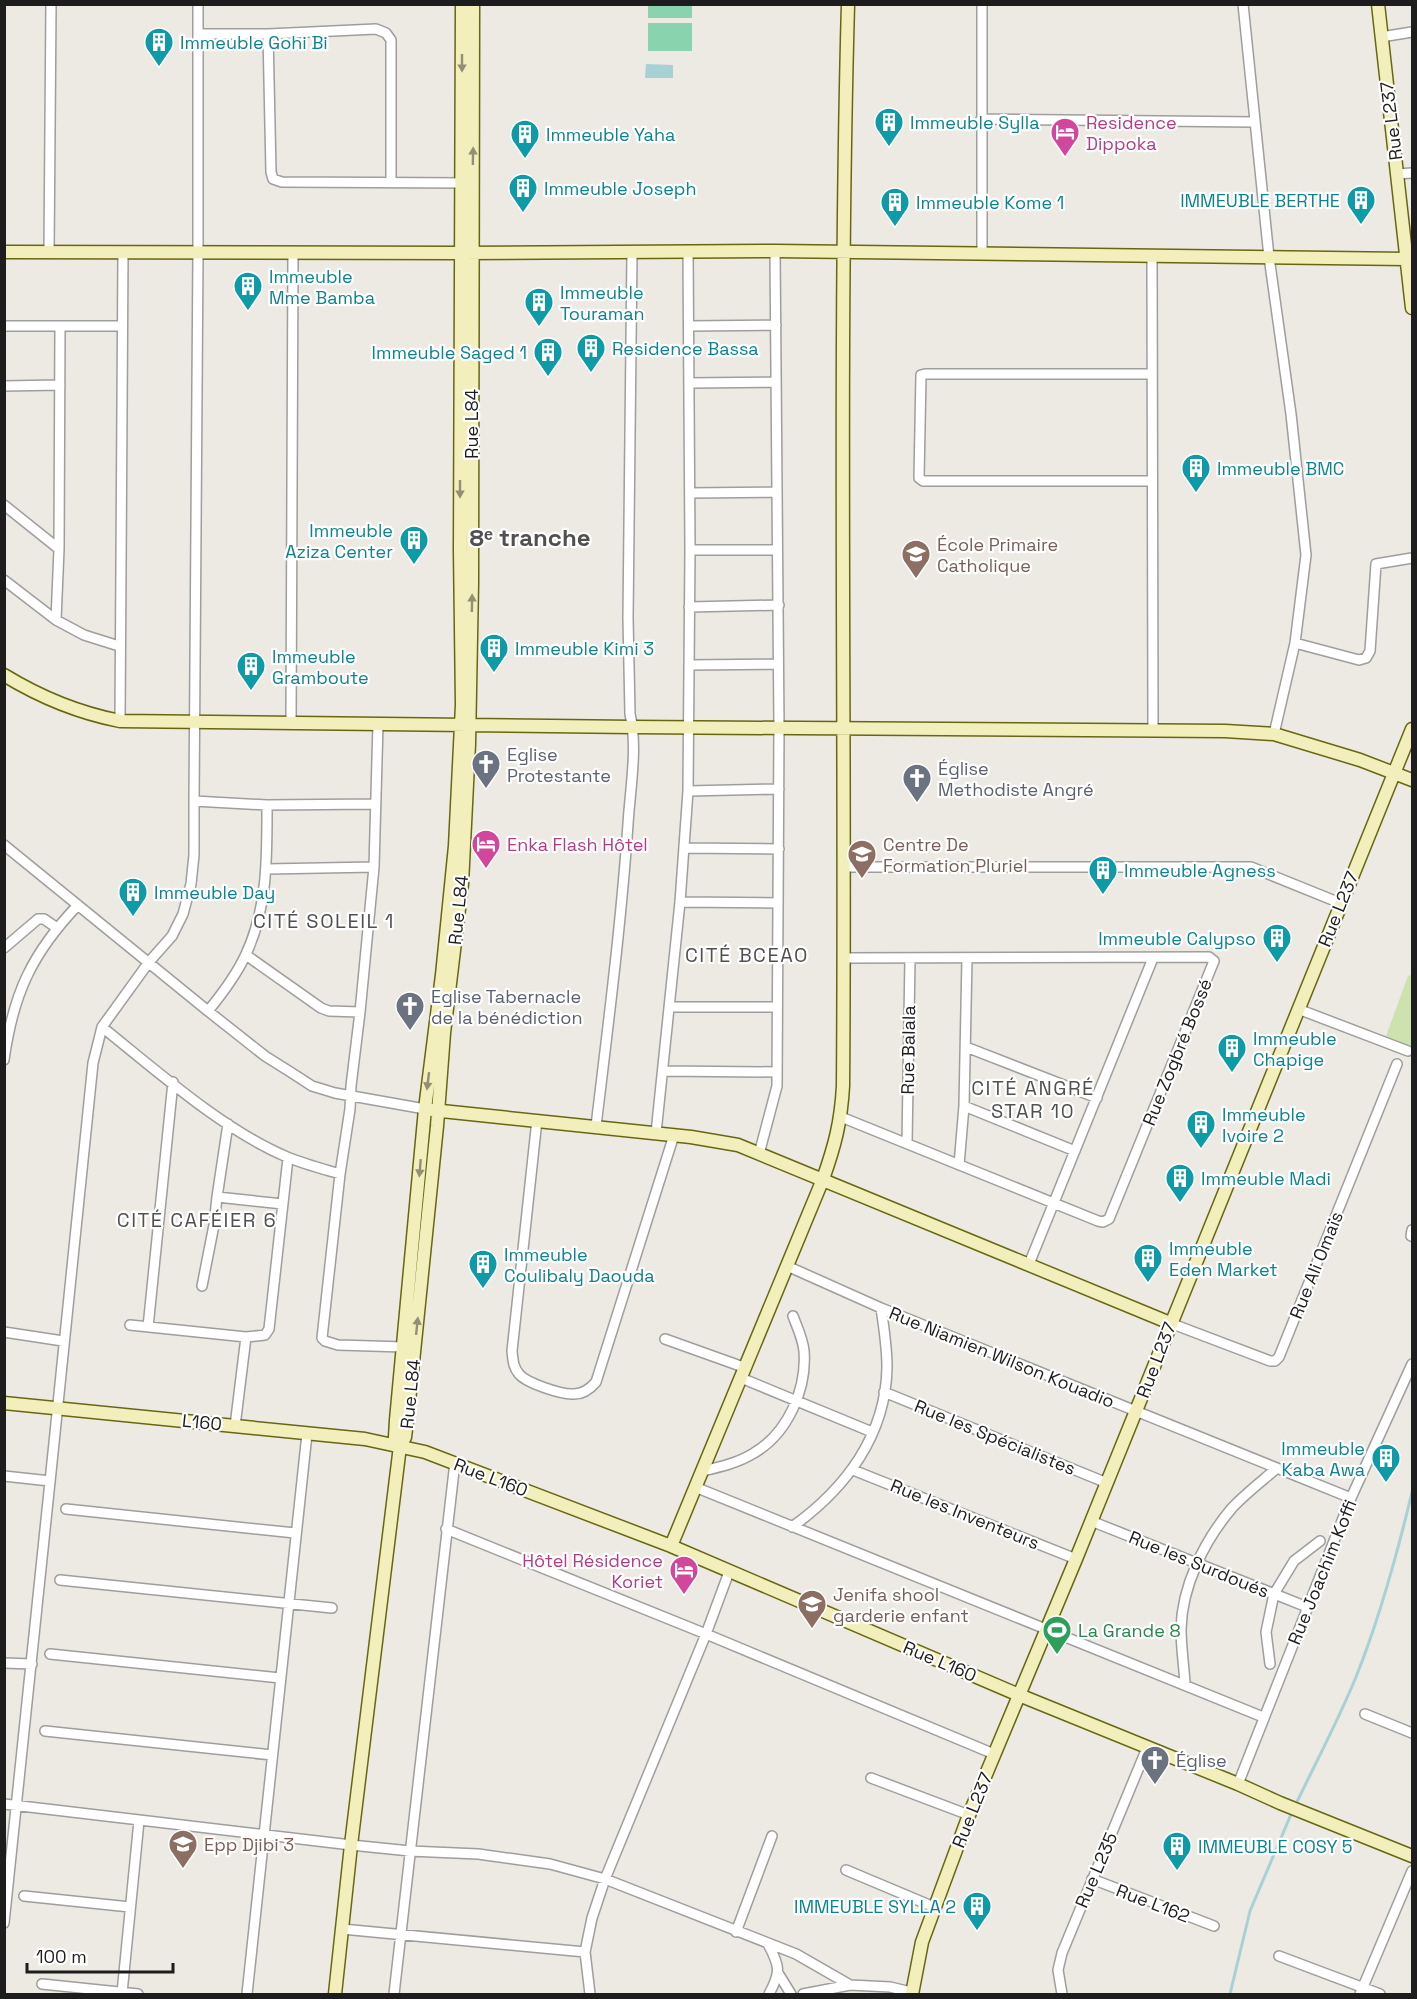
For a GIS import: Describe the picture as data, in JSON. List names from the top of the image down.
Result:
{
  "streets": {
    "street": [
      "Rue L237",
      "Rue L84",
      "Rue Balala",
      "Rue Zogbré Bossé",
      "Rue Ali Omaïs",
      "Rue Niamien Wilson Kouadio",
      "L160",
      "Rue les Spécialistes",
      "Rue L160",
      "Rue les Inventeurs",
      "Rue les Surdoués",
      "Rue Joachim Koffi",
      "Rue L235",
      "Rue L162"
    ]
  },
  "crossings": [
    ["Rue L237", "Rue Ali Omaïs"],
    ["Rue L237", "Rue Niamien Wilson Kouadio"],
    ["Rue L237", "Rue les Spécialistes"],
    ["Rue L237", "Rue L160"],
    ["Rue L237", "Rue les Inventeurs"],
    ["Rue L237", "Rue les Surdoués"],
    ["Rue L84", "L160"],
    ["Rue L84", "Rue L160"],
    ["Rue Balala", "Rue Zogbré Bossé"],
    ["Rue Niamien Wilson Kouadio", "Rue Joachim Koffi"],
    ["L160", "Rue L160"],
    ["Rue L160", "Rue Joachim Koffi"],
    ["Rue L160", "Rue L235"],
    ["Rue les Surdoués", "Rue Joachim Koffi"],
    ["Rue L235", "Rue L162"]
  ],
  "districts": [
    "8ᵉ tranche",
    "CITÉ SOLEIL 1",
    "CITÉ BCEAO",
    "CITÉ ANGRÉ STAR 10",
    "CITÉ CAFÉIER 6"
  ],
  "places": {
    "building": [
      "Immeuble Gohi Bi",
      "Immeuble Sylla",
      "Immeuble Yaha",
      "Immeuble Joseph",
      "IMMEUBLE BERTHE",
      "Immeuble Kome 1",
      "Immeuble Mme Bamba",
      "Immeuble Touraman",
      "Residence Bassa",
      "Immeuble Saged 1",
      "Immeuble BMC",
      "Immeuble Aziza Center",
      "Immeuble Kimi 3",
      "Immeuble Gramboute",
      "Immeuble Agness",
      "Immeuble Day",
      "Immeuble Calypso",
      "Immeuble Chapige",
      "Immeuble Ivoire 2",
      "Immeuble Madi",
      "Immeuble Eden Market",
      "Immeuble Coulibaly Daouda",
      "Immeuble Kaba Awa",
      "IMMEUBLE COSY 5",
      "IMMEUBLE SYLLA 2"
    ],
    "hotel": ["Residence Dippoka", "Enka Flash Hôtel", "Hôtel Résidence Koriet"],
    "school or university": [
      "École Primaire Catholique",
      "Centre De Formation Pluriel",
      "Jenifa shool garderie enfant",
      "Epp Djibi 3"
    ],
    "church": [
      "Eglise Protestante",
      "Église Methodiste Angré",
      "Eglise Tabernacle de la bénédiction",
      "Église"
    ],
    "sports": ["La Grande 8"]
  },
  "scale_bar": "100 m"
}
